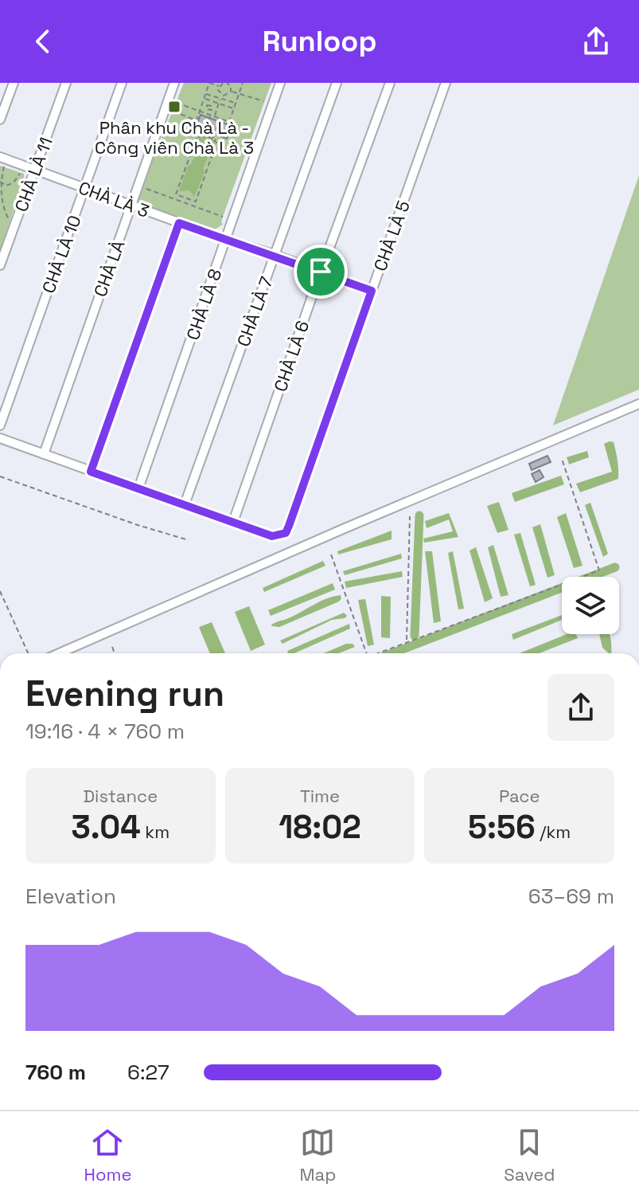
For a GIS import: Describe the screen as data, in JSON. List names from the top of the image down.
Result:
{
  "streets": {
    "street": [
      "CHÀ LÀ 11",
      "CHÀ LÀ 3",
      "CHÀ LÀ 5",
      "CHÀ LÀ 10",
      "CHÀ LÀ",
      "CHÀ LÀ 8",
      "CHÀ LÀ 7",
      "CHÀ LÀ 6"
    ]
  },
  "crossings": [
    ["CHÀ LÀ 11", "CHÀ LÀ 3"],
    ["CHÀ LÀ 3", "CHÀ LÀ 5"],
    ["CHÀ LÀ 3", "CHÀ LÀ 10"],
    ["CHÀ LÀ 3", "CHÀ LÀ"],
    ["CHÀ LÀ 3", "CHÀ LÀ 8"],
    ["CHÀ LÀ 3", "CHÀ LÀ 7"],
    ["CHÀ LÀ 3", "CHÀ LÀ 6"],
    ["CHÀ LÀ 5", "CHÀ LÀ 6"]
  ],
  "places": {
    "transit": ["Phân khu Chà Là - Công viên Chà Là 3"]
  },
  "page": {
    "header": "Runloop",
    "heading": ["Evening run", "19:16 · 4 × 760 m"],
    "stats": [
      ["Distance", "3.04 km"],
      ["Time", "18:02"],
      ["Pace", "5:56 /km"]
    ],
    "chart": ["Elevation", "63–69 m"],
    "list": [
      {
        "name": "760 m",
        "note": "6:27"
      }
    ],
    "tabs": ["Home", "Map", "Saved"]
  }
}
